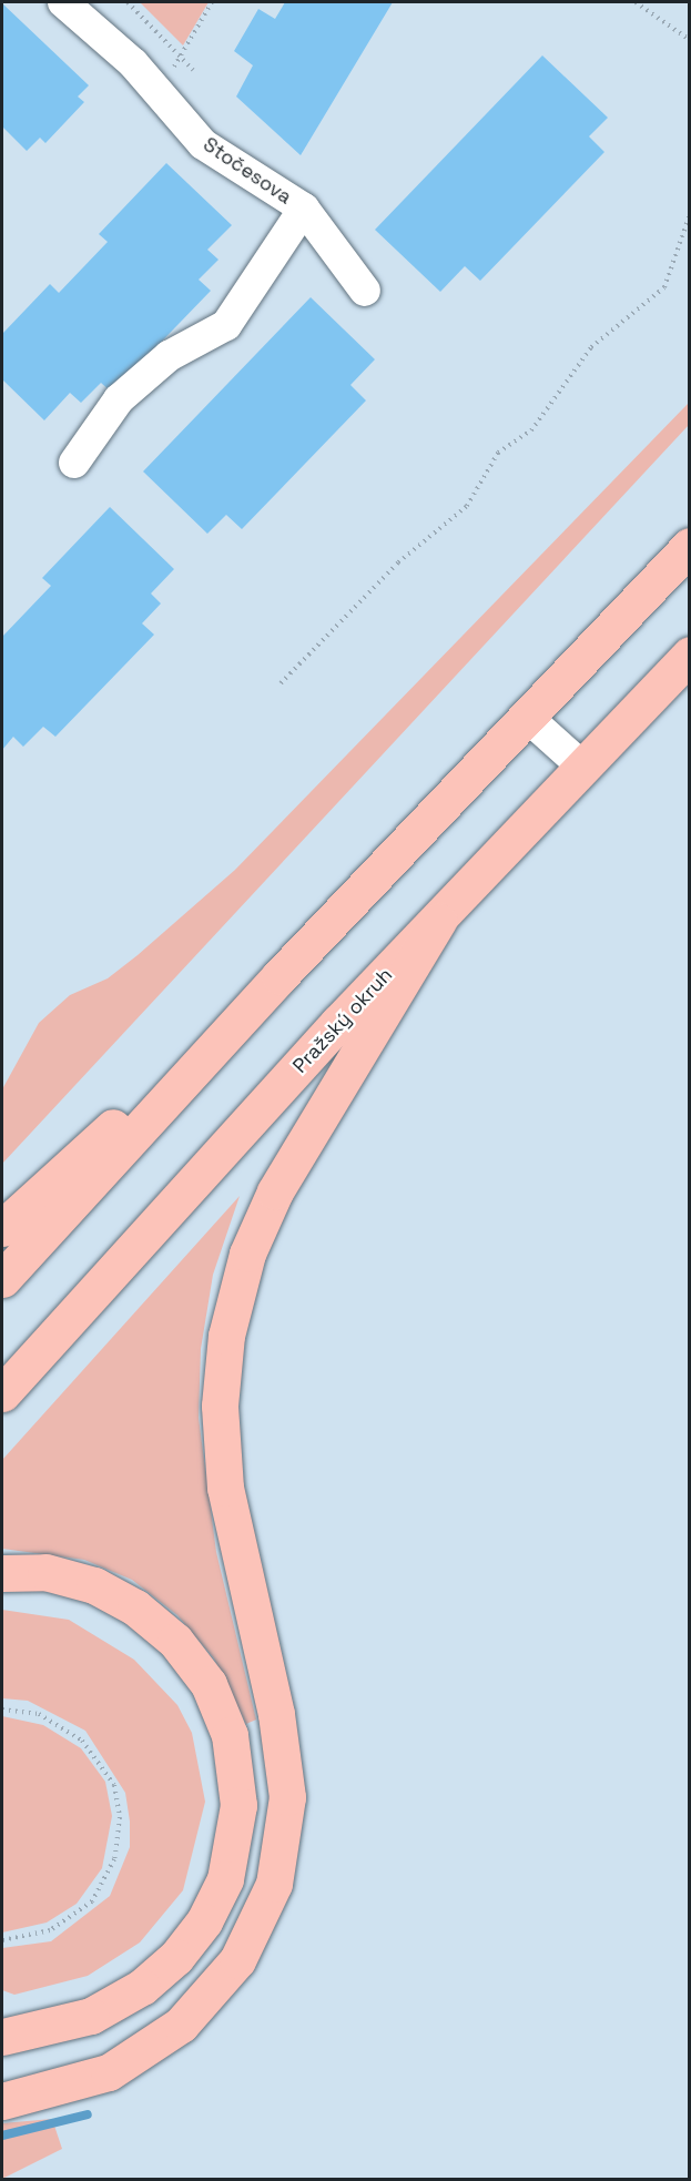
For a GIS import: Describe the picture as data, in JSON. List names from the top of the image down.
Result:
{
  "streets": {
    "highway": ["Pražský okruh"],
    "street": ["Stočesova"]
  }
}
